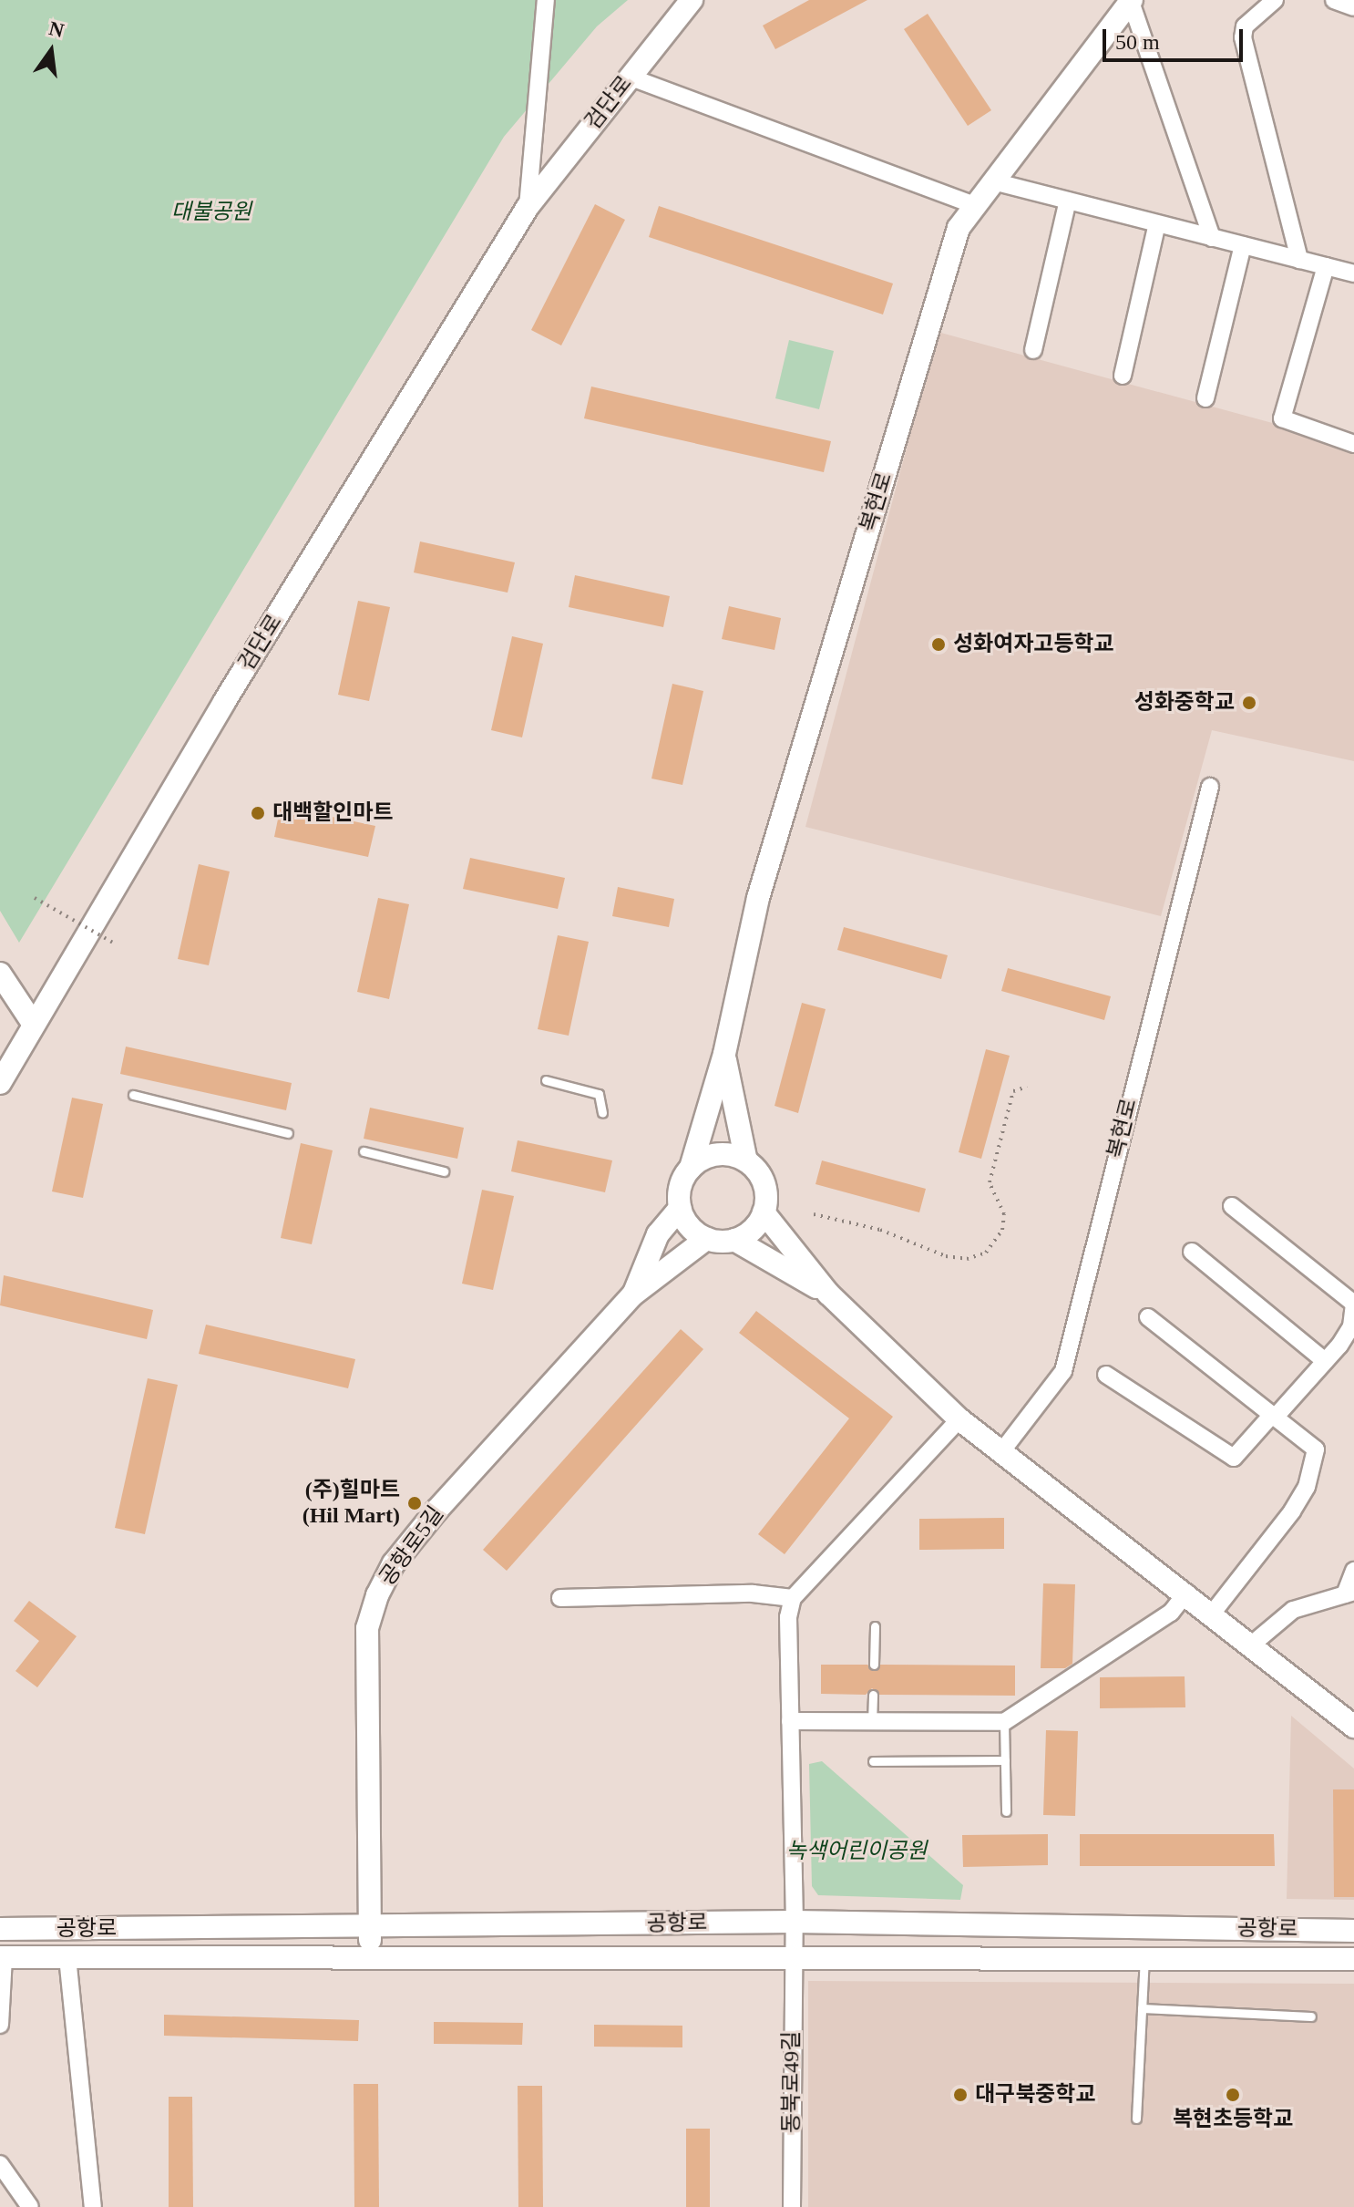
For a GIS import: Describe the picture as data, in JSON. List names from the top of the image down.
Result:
{
  "streets": {
    "main road": [
      "검단로",
      "복현로",
      "공항로5길",
      "공항로"
    ],
    "street": ["동북로49길"]
  },
  "crossings": [
    ["공항로5길", "공항로"],
    ["공항로", "동북로49길"]
  ],
  "parks": ["대불공원", "녹색어린이공원"],
  "places": [
    "성화여자고등학교",
    "성화중학교",
    "대백할인마트",
    "(주)힐마트 (Hil Mart)",
    "대구북중학교",
    "복현초등학교"
  ],
  "scale_bar": "50 m",
  "north": "top"
}
